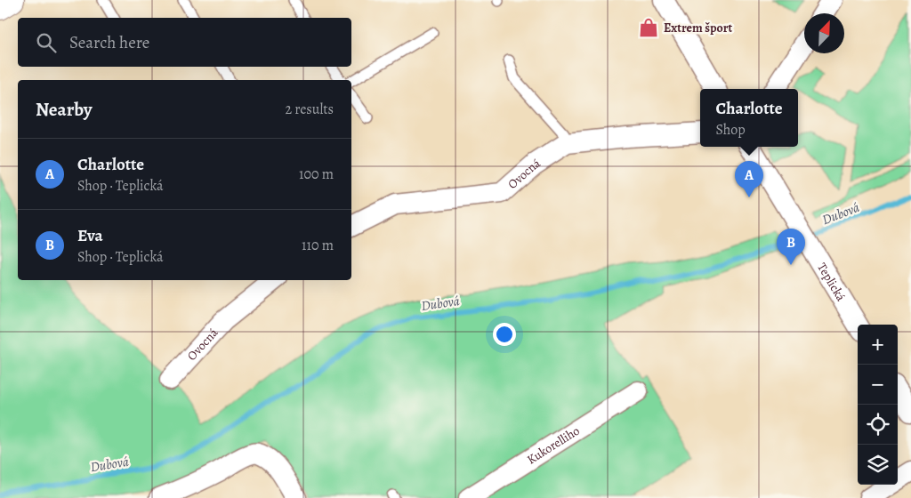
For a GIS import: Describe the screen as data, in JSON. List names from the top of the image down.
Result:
{
  "streets": {
    "street": ["Ovocná", "Teplická", "Kukorelliho"]
  },
  "water": ["Dubová"],
  "places": {
    "shop": ["Extrem šport"]
  },
  "north": "top right",
  "page": {
    "search": "Search here",
    "heading": ["Nearby", "2 results"],
    "popup": ["Charlotte", "Shop"],
    "list": [
      {
        "mark": "A",
        "name": "Charlotte",
        "note": "Shop · Teplická",
        "value": "100 m"
      },
      {
        "mark": "B",
        "name": "Eva",
        "note": "Shop · Teplická",
        "value": "110 m"
      }
    ],
    "pins": ["A", "B"],
    "map_buttons": ["+", "−"]
  }
}
